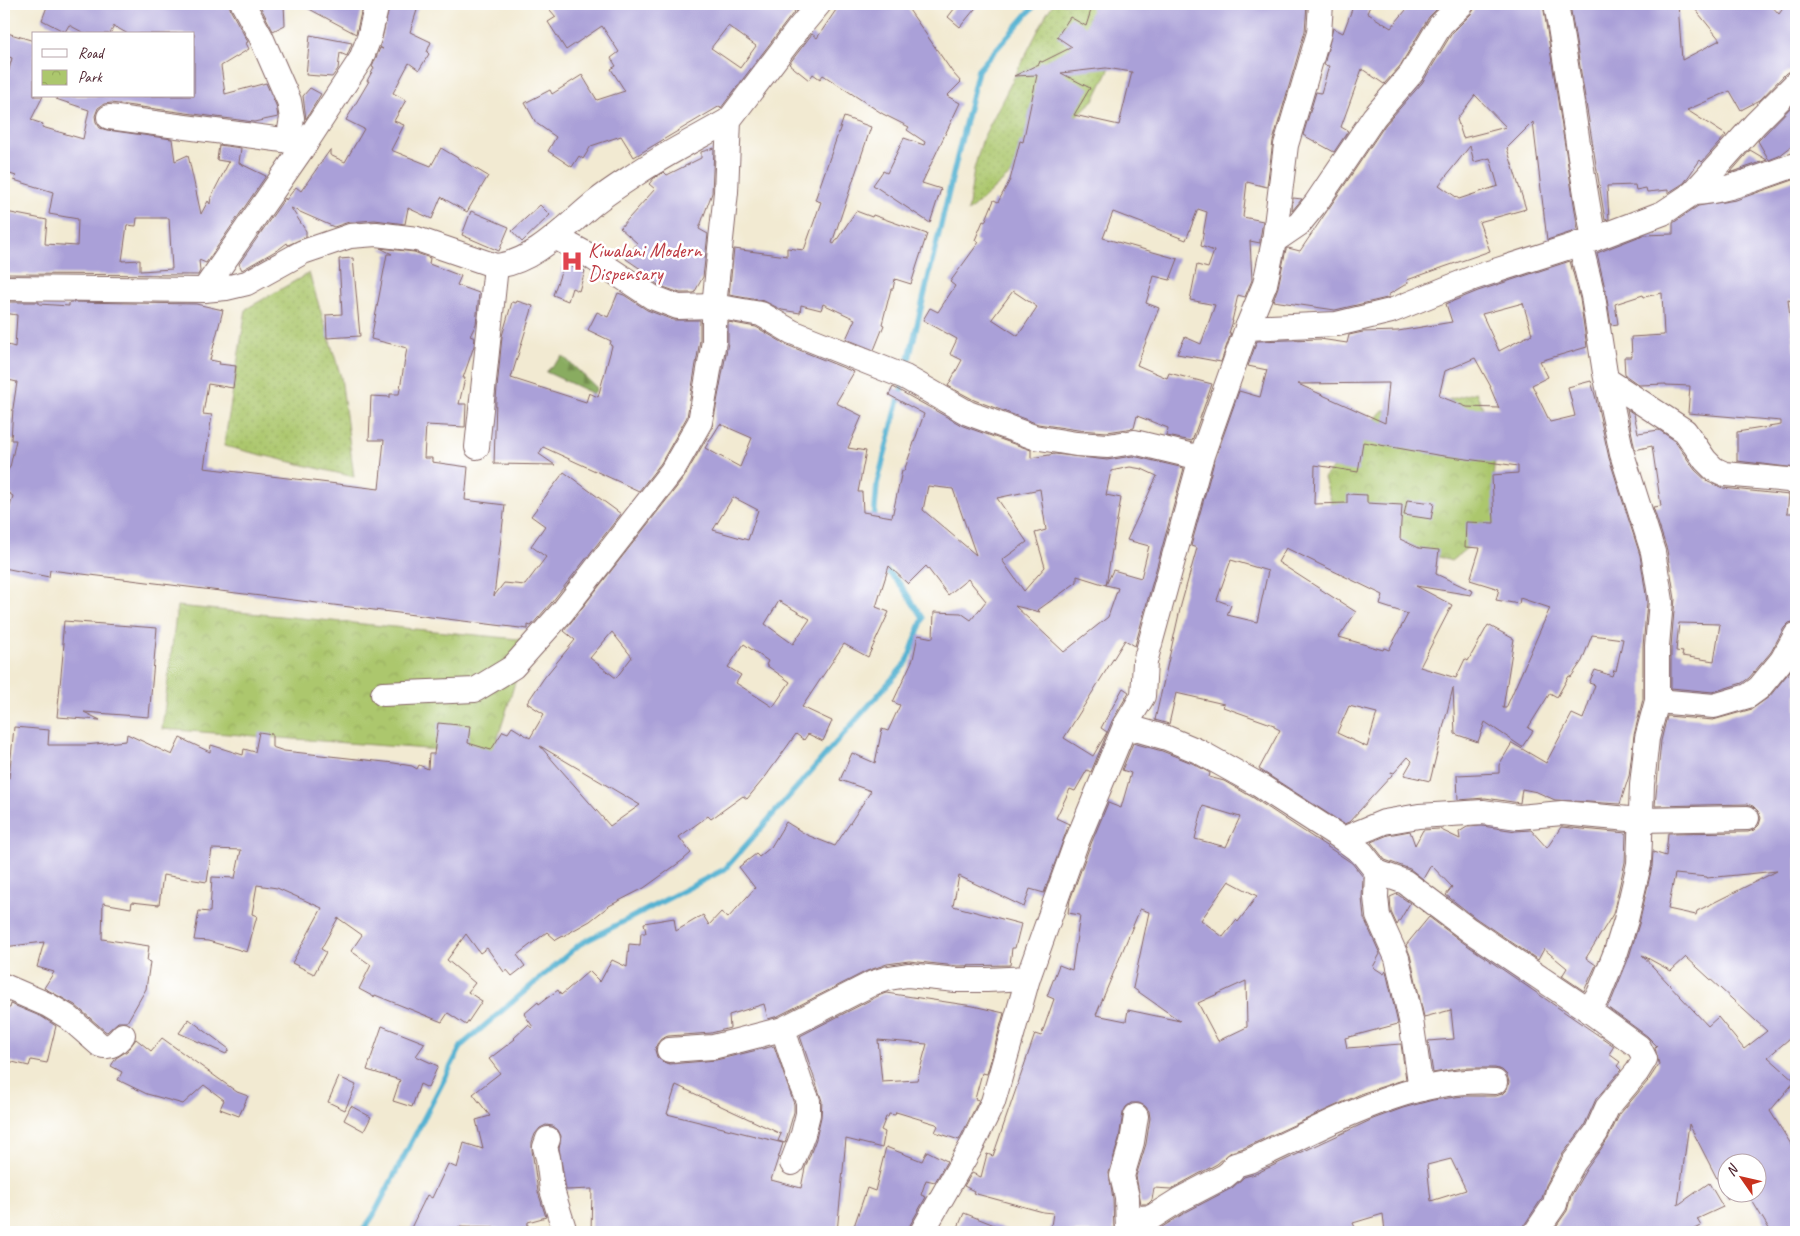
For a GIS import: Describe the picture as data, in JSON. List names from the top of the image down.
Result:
{
  "places": {
    "hospital": ["Kiwalani Modern Dispensary"]
  },
  "legend": ["Road", "Park"],
  "north": "top left"
}
